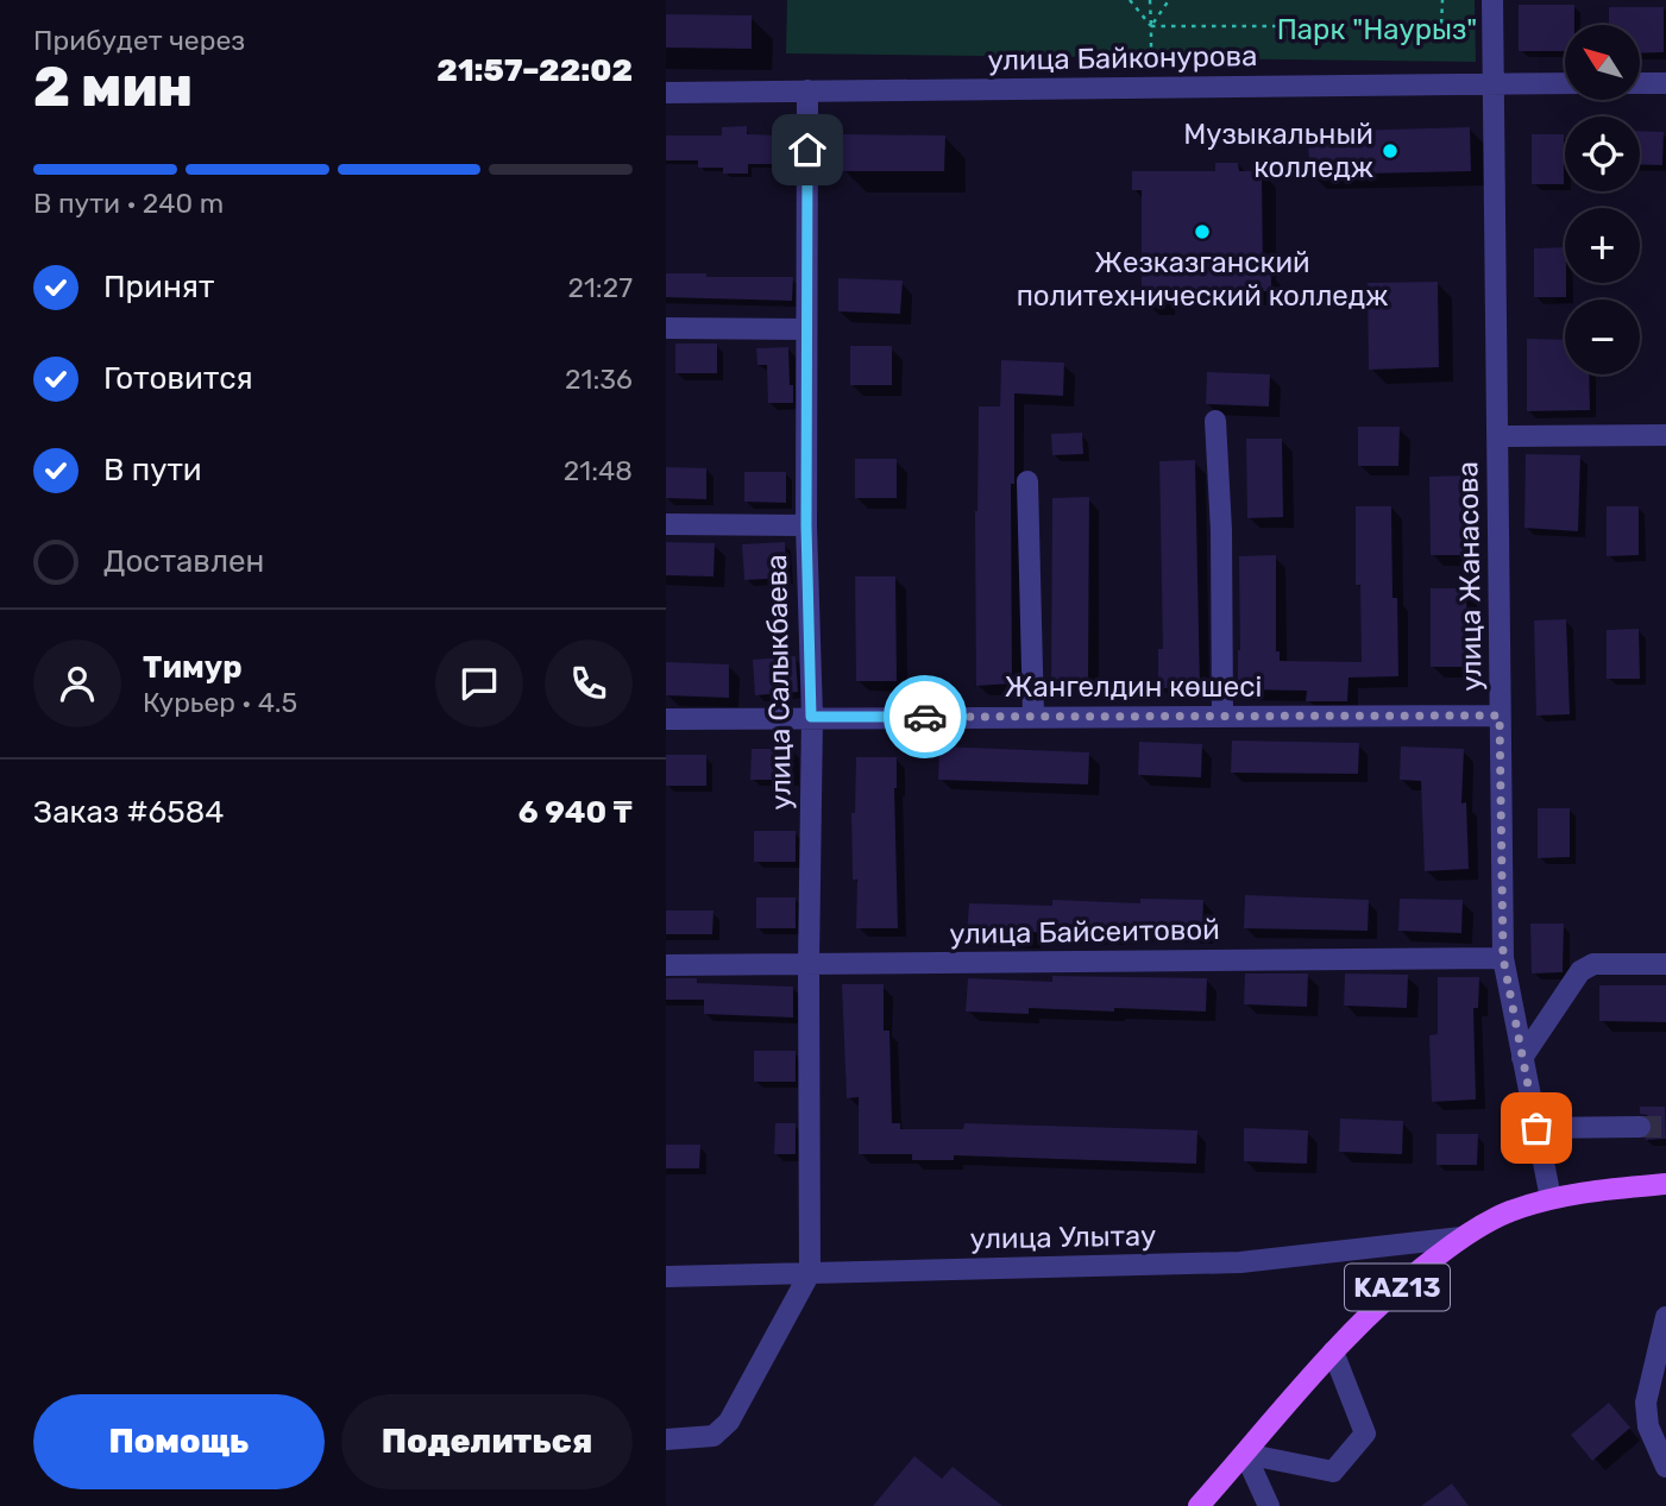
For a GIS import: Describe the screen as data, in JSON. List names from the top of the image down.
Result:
{
  "streets": {
    "main road": ["KAZ13"],
    "street": [
      "улица Байконурова",
      "улица Жанасова",
      "улица Салыкбаева",
      "Жангелдин көшесі",
      "улица Байсеитовой",
      "улица Улытау"
    ]
  },
  "crossings": [
    ["улица Байконурова", "улица Жанасова"],
    ["улица Байконурова", "улица Салыкбаева"],
    ["улица Жанасова", "Жангелдин көшесі"],
    ["улица Жанасова", "улица Байсеитовой"],
    ["улица Жанасова", "KAZ13"],
    ["улица Салыкбаева", "Жангелдин көшесі"],
    ["улица Салыкбаева", "улица Байсеитовой"],
    ["улица Салыкбаева", "улица Улытау"],
    ["улица Улытау", "KAZ13"]
  ],
  "parks": ["Парк \"Наурыз\""],
  "places": ["Музыкальный колледж", "Жезказганский политехнический колледж"],
  "north": "top left",
  "page": {
    "heading": ["2 мин", "Прибудет через", "21:57–22:02"],
    "panel": [
      "Тимур",
      "Курьер · 4.5",
      "Заказ #6584",
      "6 940 ₸"
    ],
    "map_buttons": ["+", "−"],
    "bar": "В пути · 240 m",
    "list": [
      ["Принят", "21:27"],
      ["Готовится", "21:36"],
      ["В пути", "21:48"],
      "Доставлен"
    ],
    "buttons": ["Помощь", "Поделиться"]
  }
}
